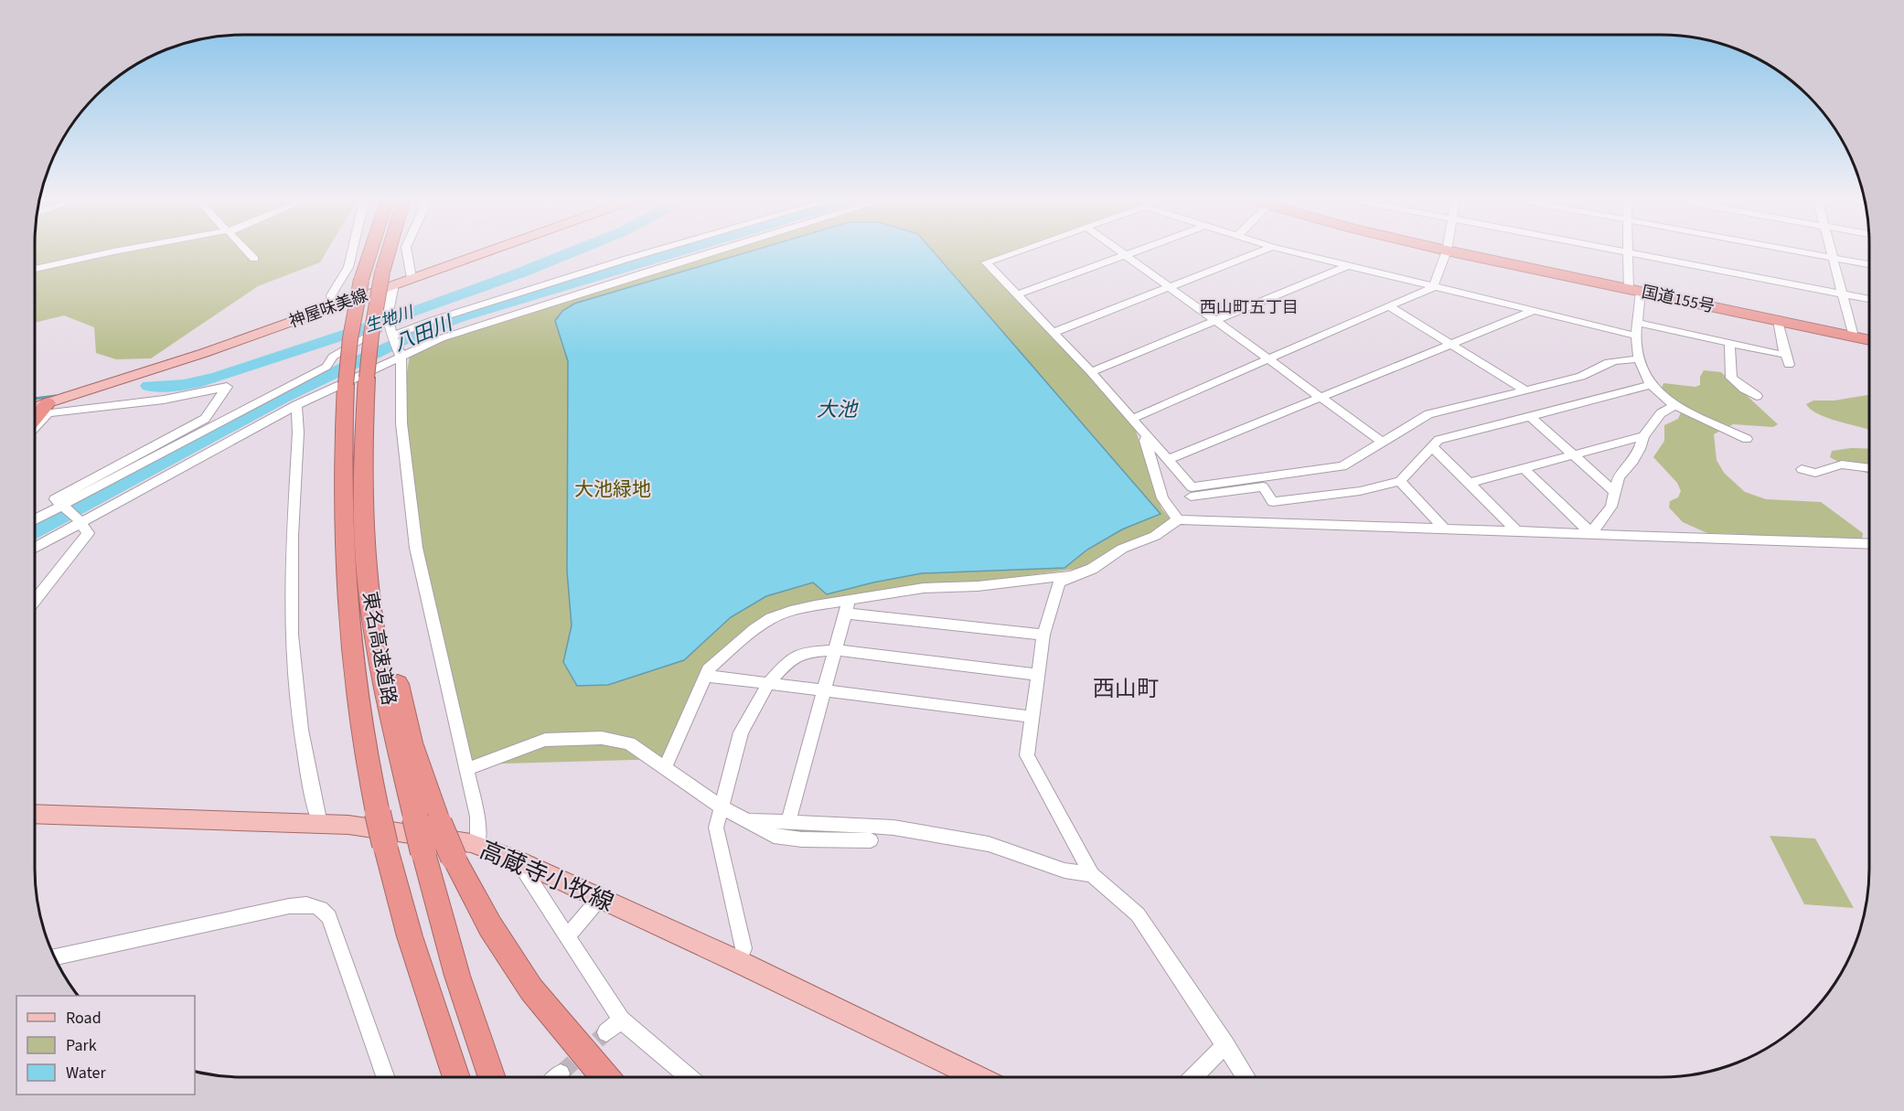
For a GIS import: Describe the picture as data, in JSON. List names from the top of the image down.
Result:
{
  "streets": {
    "highway": ["国道155号", "東名高速道路"],
    "main road": ["神屋味美線", "高蔵寺小牧線"]
  },
  "districts": ["西山町五丁目", "西山町"],
  "water": ["生地川", "八田川", "大池"],
  "parks": ["大池緑地"],
  "legend": ["Road", "Park", "Water"]
}
